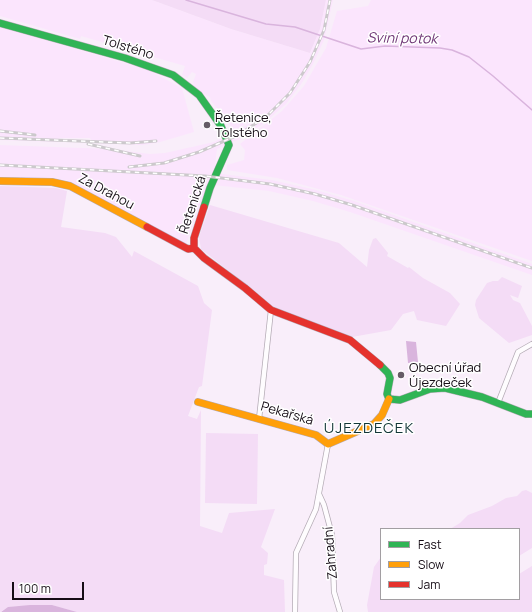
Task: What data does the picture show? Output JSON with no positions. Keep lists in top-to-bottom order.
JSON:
{
  "streets": {
    "street": [
      "Tolstého",
      "Za Drahou",
      "Řetenická",
      "Pekařská",
      "Zahradní"
    ]
  },
  "crossings": [
    ["Tolstého", "Řetenická"],
    ["Za Drahou", "Řetenická"]
  ],
  "districts": ["ÚJEZDEČEK"],
  "water": ["Sviní potok"],
  "places": ["Řetenice, Tolstého", "Obecní úřad Újezdeček"],
  "legend": ["Fast", "Slow", "Jam"],
  "scale_bar": "100 m"
}
